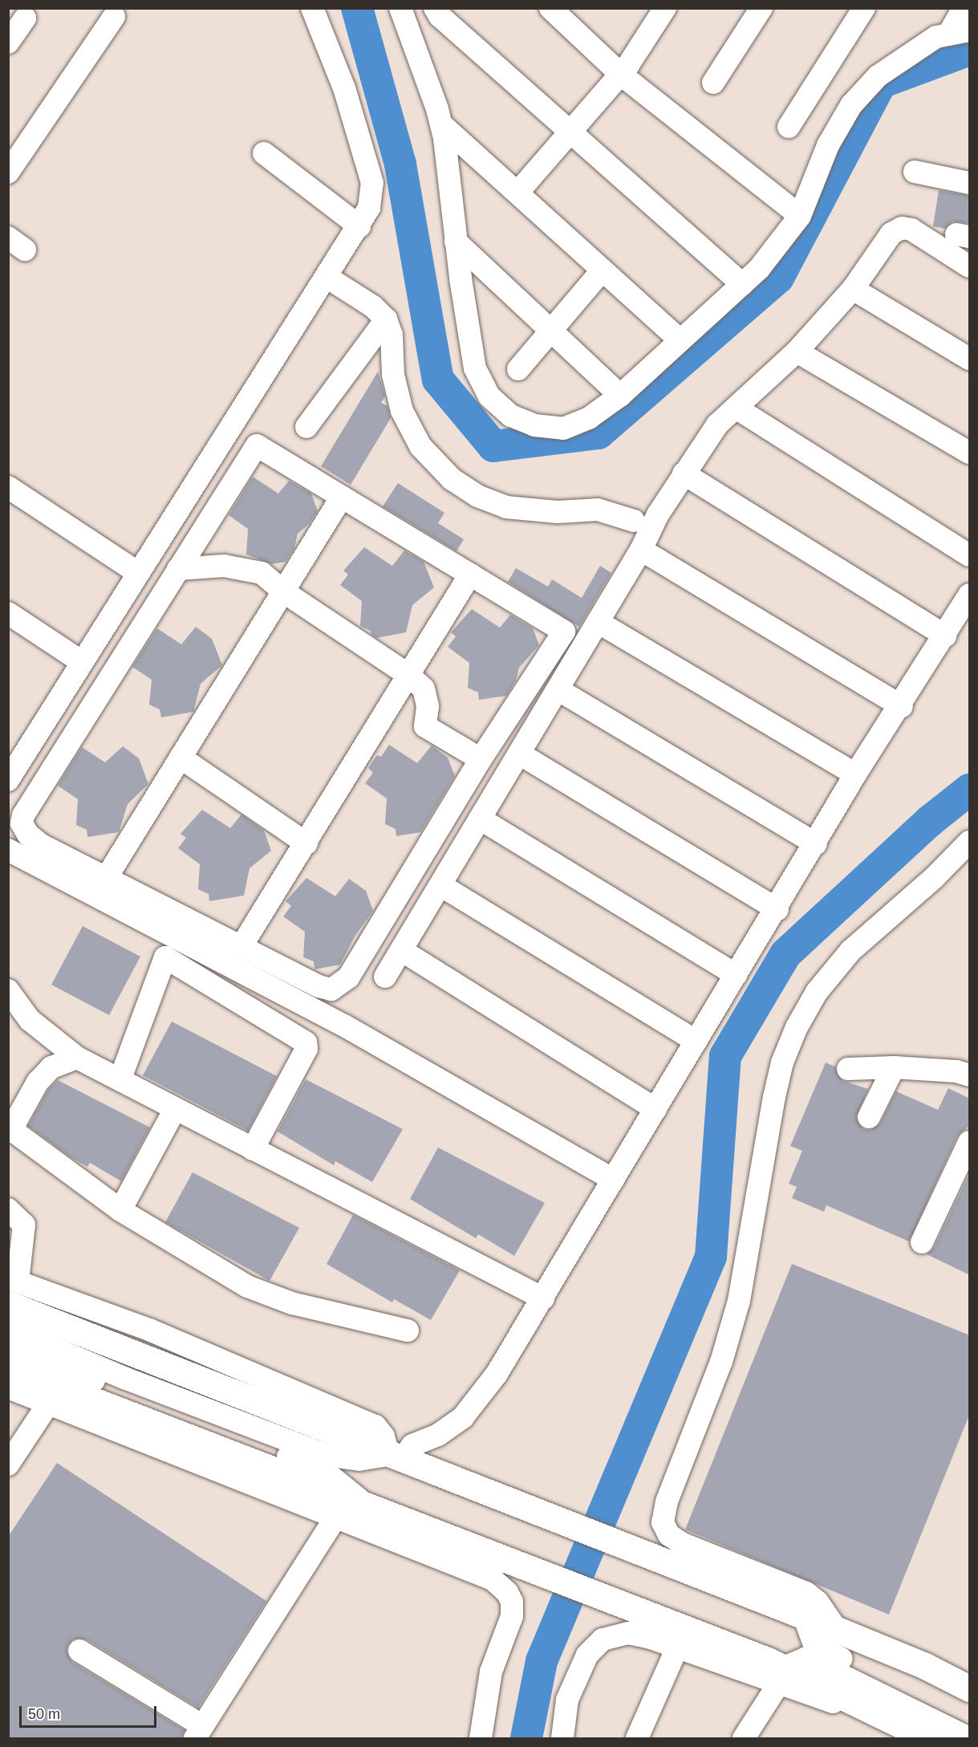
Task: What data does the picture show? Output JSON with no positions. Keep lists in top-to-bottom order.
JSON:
{
  "scale_bar": "50 m"
}
